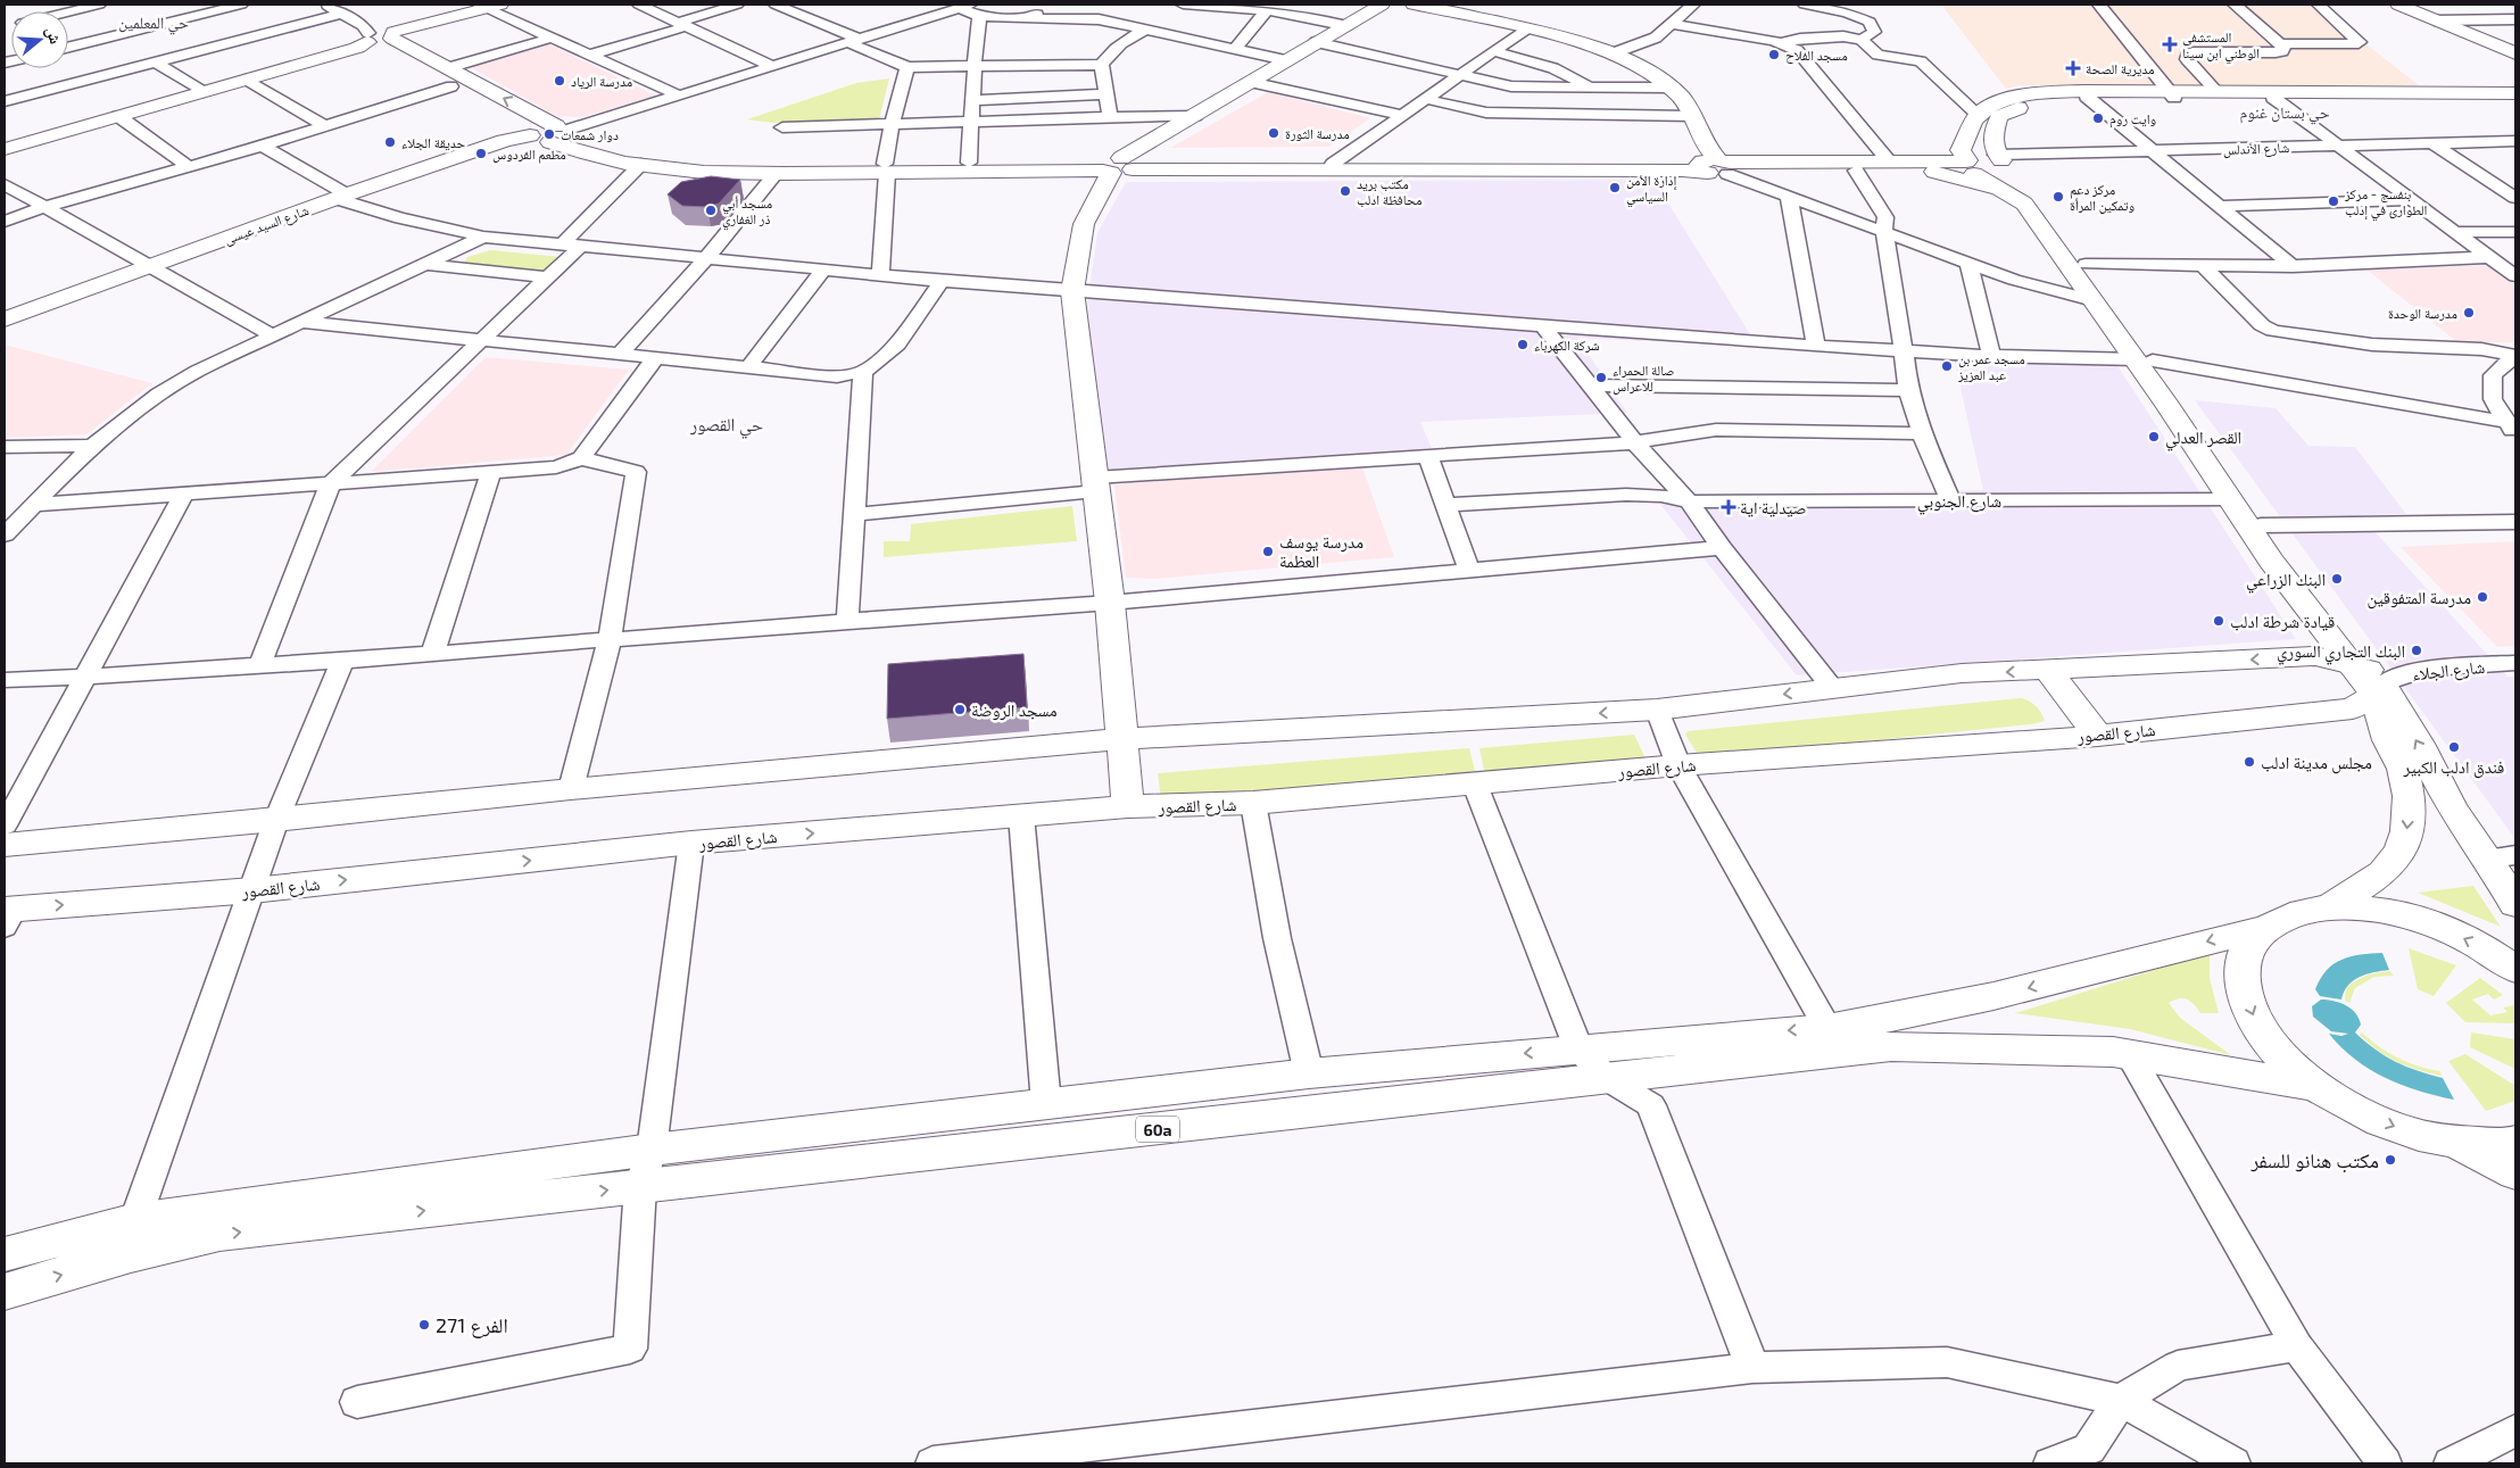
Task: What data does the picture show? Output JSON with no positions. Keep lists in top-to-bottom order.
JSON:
{
  "streets": {
    "street": [
      "شارع الأندلس",
      "شارع السيد عيسى",
      "شارع الجنوبي",
      "شارع الجلاء",
      "شارع القصور",
      "60a"
    ]
  },
  "crossings": [
    ["شارع الجلاء", "شارع القصور"]
  ],
  "districts": ["حي المعلمين", "حي بستان غنوم", "حي القصور"],
  "places": {
    "health": ["المستشفى الوطني ابن سينا", "مديرية الصحة", "صيدلية اية"],
    "other": [
      "مسجد الفلاح",
      "مدرسة الرياد",
      "وايت روم",
      "مدرسة الثورة",
      "دوار شمعات",
      "حديقة الجلاء",
      "مطعم الفردوس",
      "إدارة الأمن السياسي",
      "مكتب بريد محافظة ادلب",
      "مركز دعم وتمكين المرأة",
      "بنفسج - مركز الطوارئ في إدلب",
      "مسجد أبي ذر الغفاري",
      "مدرسة الوحدة",
      "شركة الكهرباء",
      "مسجد عمر بن عبد العزيز",
      "صالة الحمراء للاعراس",
      "القصر العدلي",
      "مدرسة يوسف العظمة",
      "البنك الزراعي",
      "مدرسة المتفوقين",
      "قيادة شرطة ادلب",
      "البنك التجاري السوري",
      "مسجد الروضة",
      "فندق ادلب الكبير",
      "مجلس مدينة ادلب",
      "مكتب هنانو للسفر",
      "الفرع 271"
    ]
  },
  "north": "right"
}
